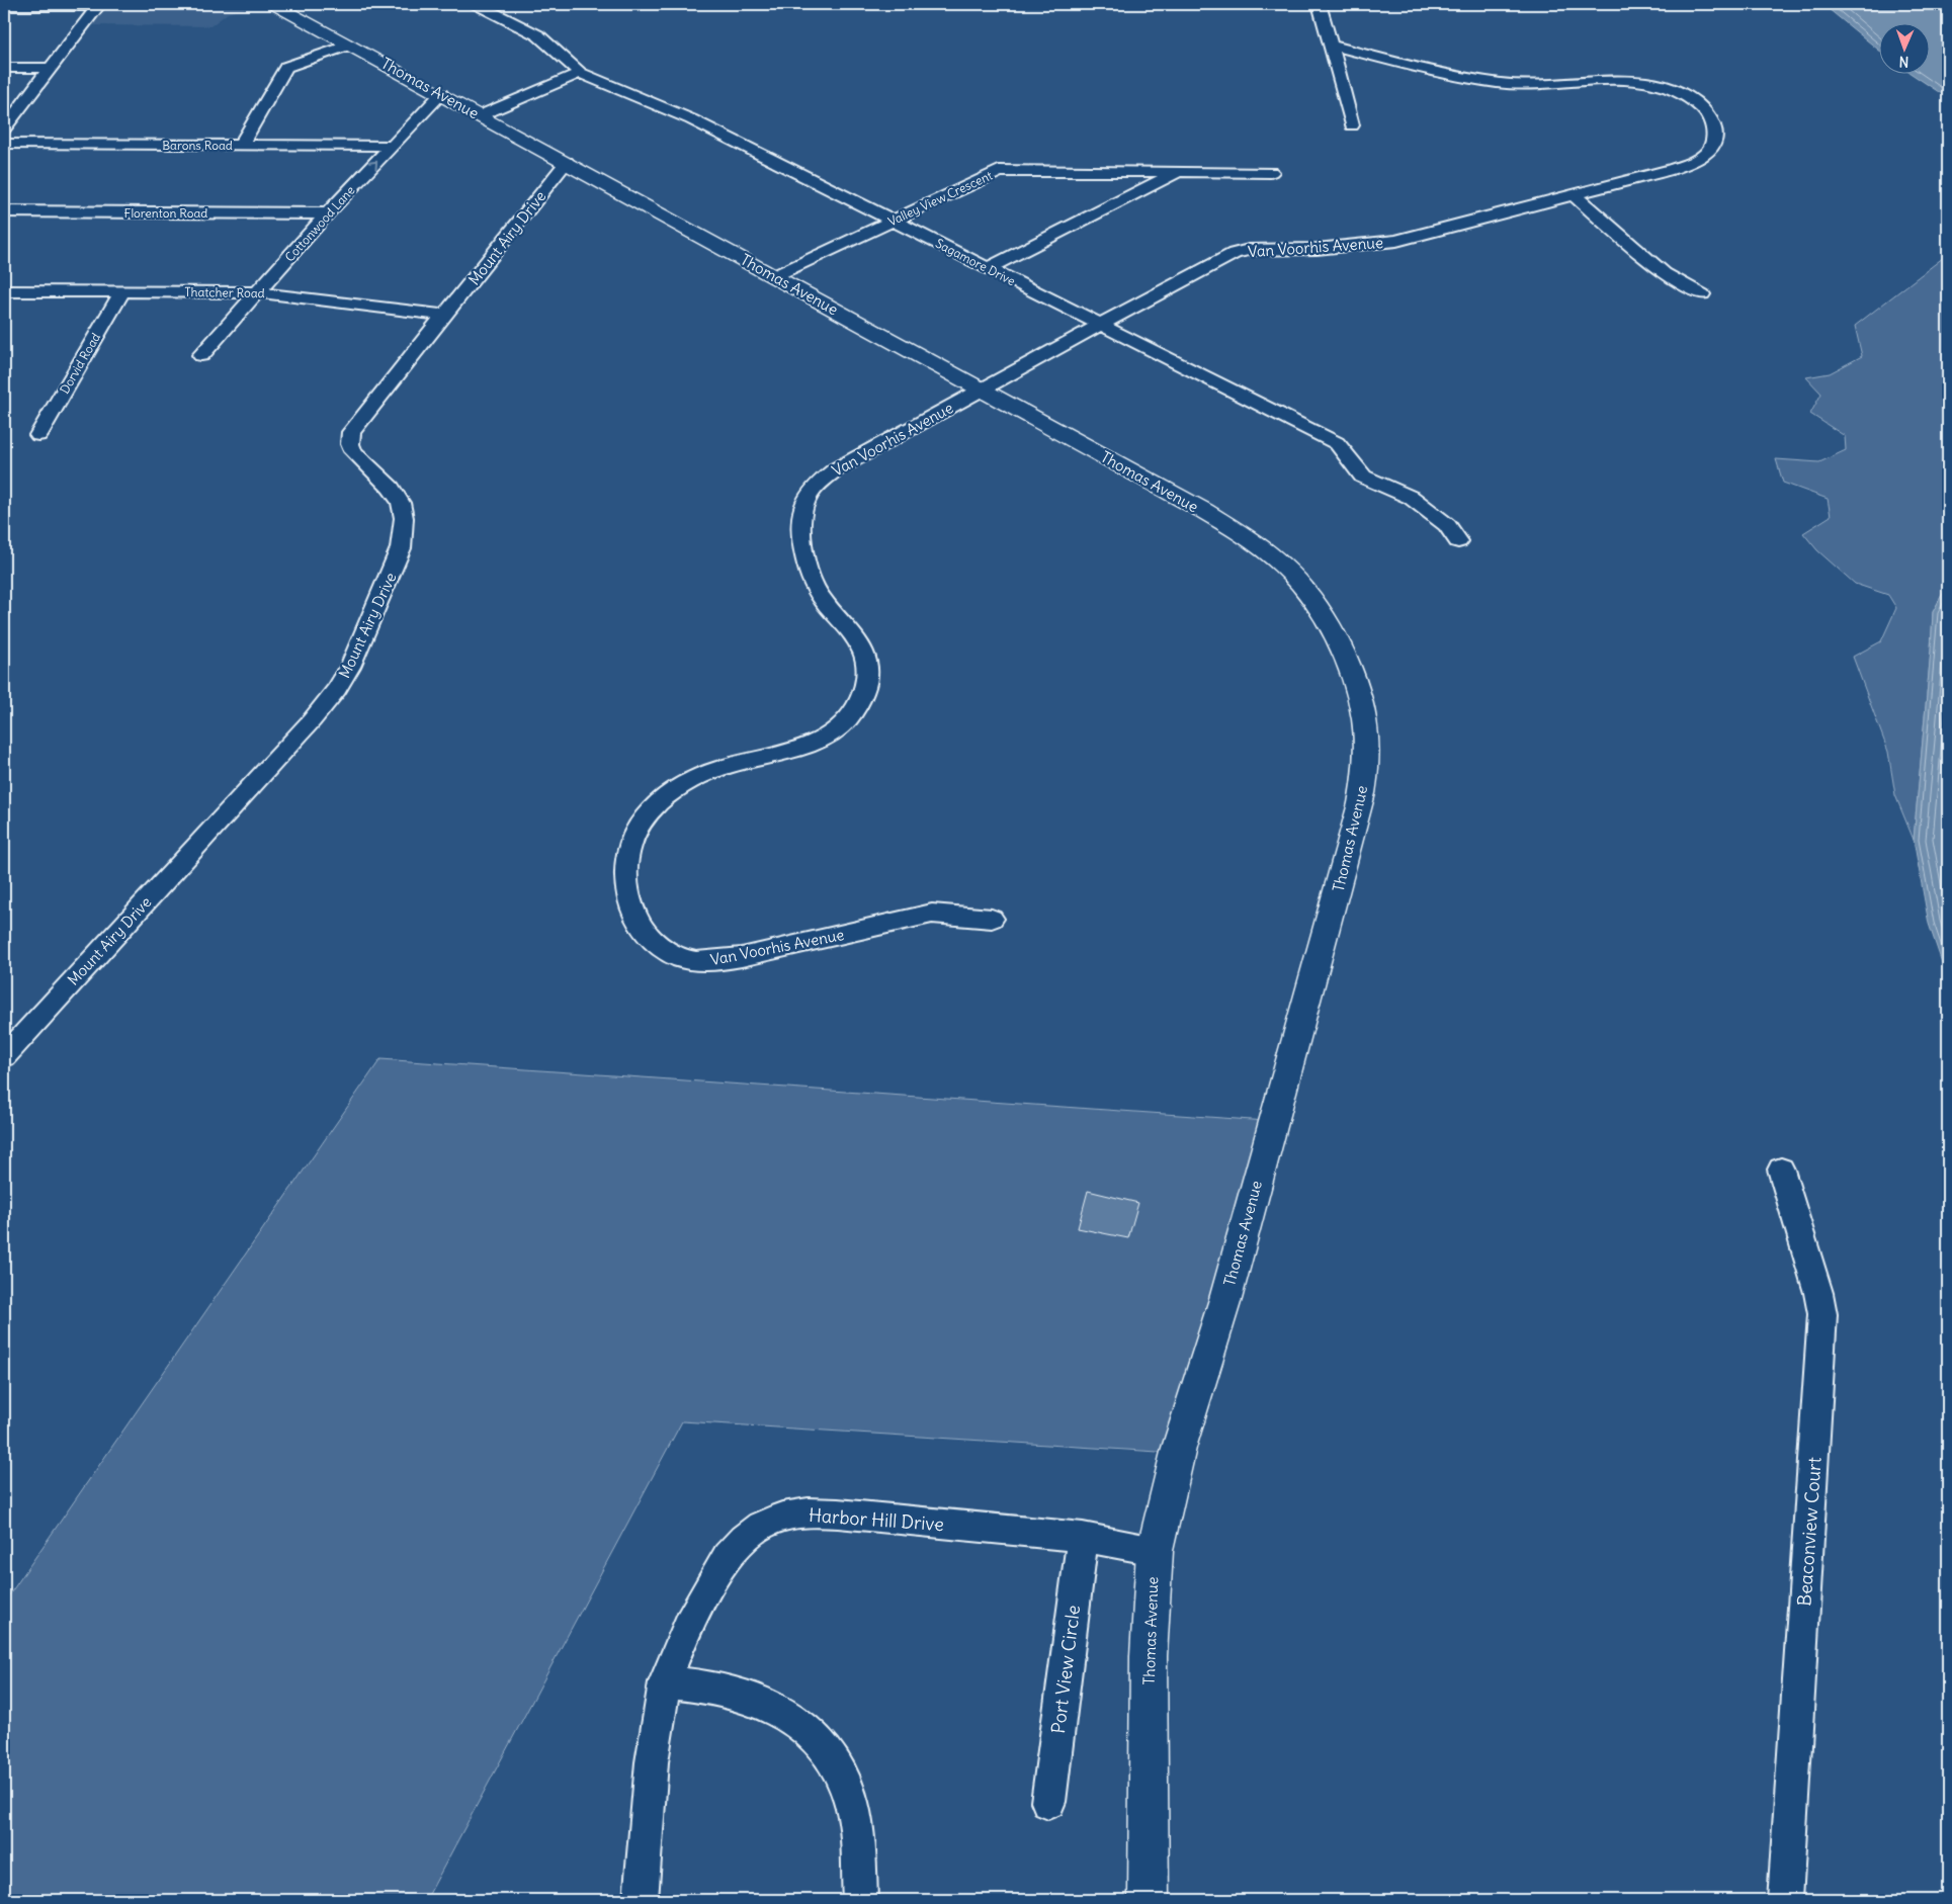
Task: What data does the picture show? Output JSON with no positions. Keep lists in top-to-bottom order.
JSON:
{
  "streets": {
    "main road": ["Thomas Avenue"],
    "street": [
      "Barons Road",
      "Valley View Crescent",
      "Florenton Road",
      "Cottonwood Lane",
      "Mount Airy Drive",
      "Van Voorhis Avenue",
      "Sagamore Drive",
      "Thatcher Road",
      "Dorvid Road",
      "Harbor Hill Drive",
      "Beaconview Court",
      "Port View Circle"
    ]
  },
  "crossings": [
    ["Thomas Avenue", "Valley View Crescent"],
    ["Thomas Avenue", "Cottonwood Lane"],
    ["Thomas Avenue", "Mount Airy Drive"],
    ["Thomas Avenue", "Van Voorhis Avenue"],
    ["Thomas Avenue", "Harbor Hill Drive"],
    ["Barons Road", "Cottonwood Lane"],
    ["Valley View Crescent", "Sagamore Drive"],
    ["Florenton Road", "Cottonwood Lane"],
    ["Cottonwood Lane", "Thatcher Road"],
    ["Mount Airy Drive", "Thatcher Road"],
    ["Van Voorhis Avenue", "Sagamore Drive"],
    ["Thatcher Road", "Dorvid Road"],
    ["Harbor Hill Drive", "Port View Circle"]
  ],
  "north": "bottom"
}
